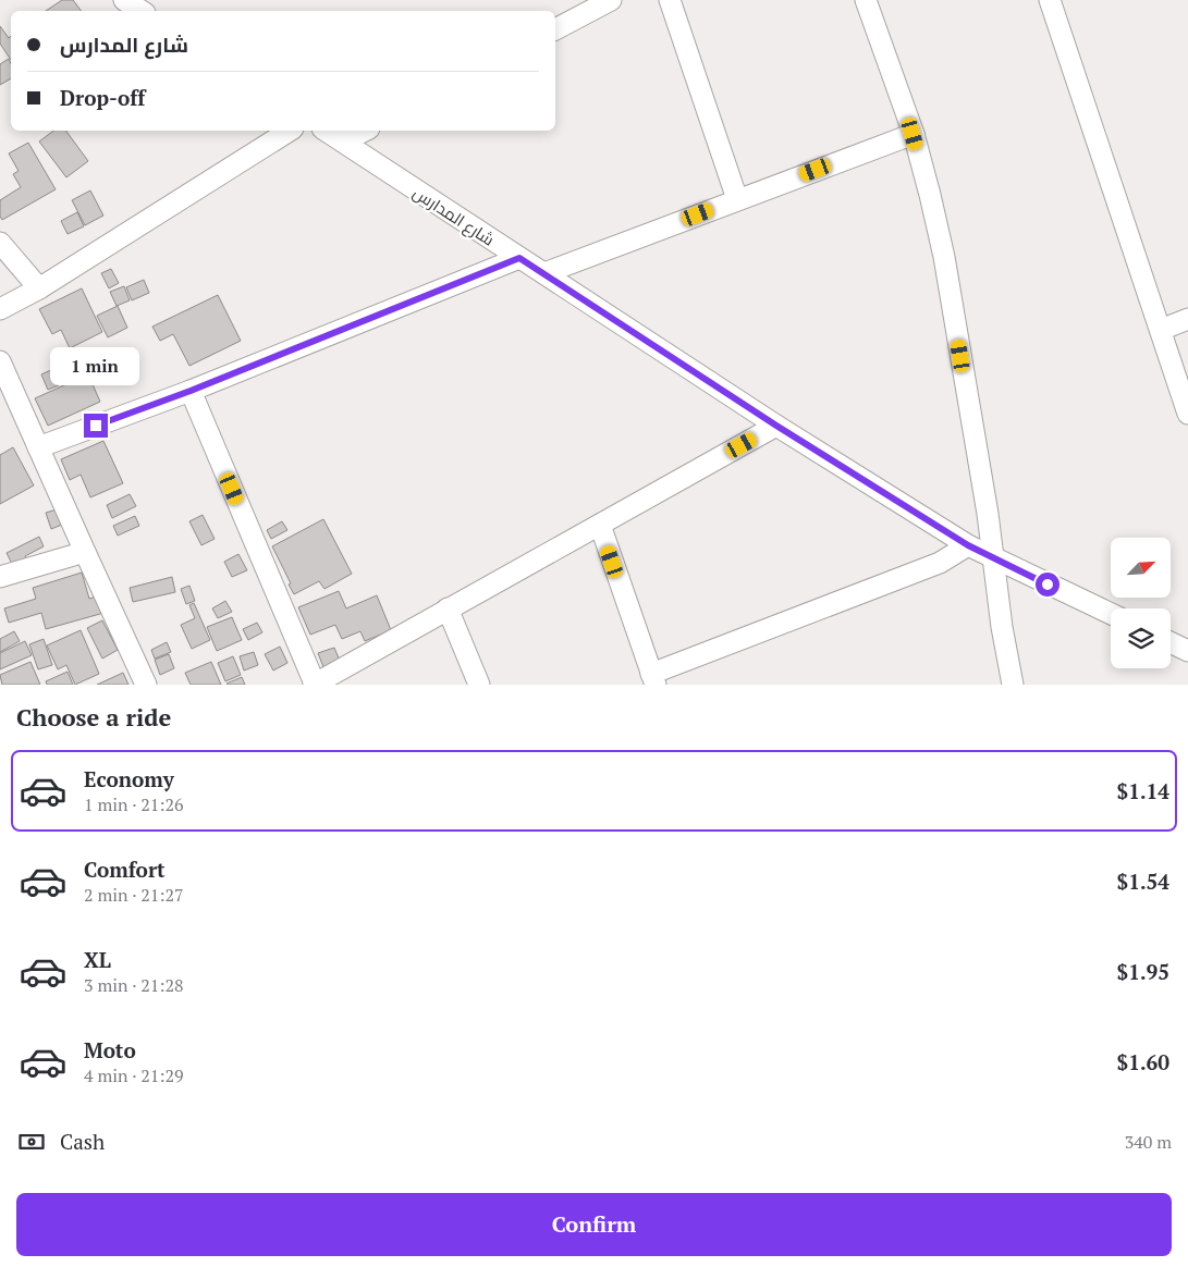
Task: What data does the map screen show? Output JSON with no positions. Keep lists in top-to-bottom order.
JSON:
{
  "streets": {
    "street": ["شارع المدارس"]
  },
  "north": "top right",
  "page": {
    "banner": ["شارع المدارس", "Drop-off"],
    "bubble": "1 min",
    "heading": "Choose a ride",
    "list": [
      {
        "name": "Economy",
        "note": "1 min · 21:26",
        "value": "$1.14"
      },
      {
        "name": "Comfort",
        "note": "2 min · 21:27",
        "value": "$1.54"
      },
      {
        "name": "XL",
        "note": "3 min · 21:28",
        "value": "$1.95"
      },
      {
        "name": "Moto",
        "note": "4 min · 21:29",
        "value": "$1.60"
      }
    ],
    "pay": ["Cash", "340 m"],
    "buttons": "Confirm"
  }
}
